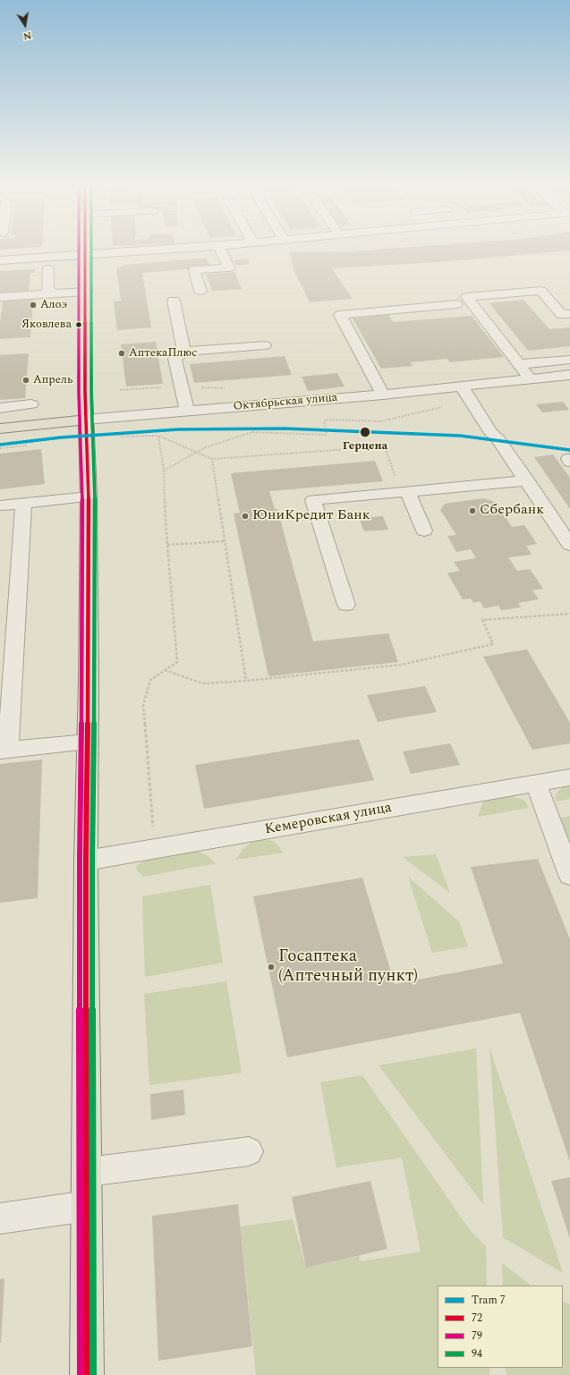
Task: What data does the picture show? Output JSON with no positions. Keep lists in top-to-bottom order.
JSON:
{
  "streets": {
    "main road": ["Октябрьская улица"],
    "street": ["Кемеровская улица"]
  },
  "places": [
    "Алоэ",
    "Яковлева",
    "АптекаПлюс",
    "Апрель",
    "Герцена",
    "Сбербанк",
    "ЮниКредит Банк",
    "Госаптека (Аптечный пункт)"
  ],
  "lines": [
    "transit line 72",
    "transit line 79",
    "transit line 94",
    "tram line 7"
  ],
  "legend": [
    "Tram 7",
    "72",
    "79",
    "94"
  ],
  "north": "bottom"
}
